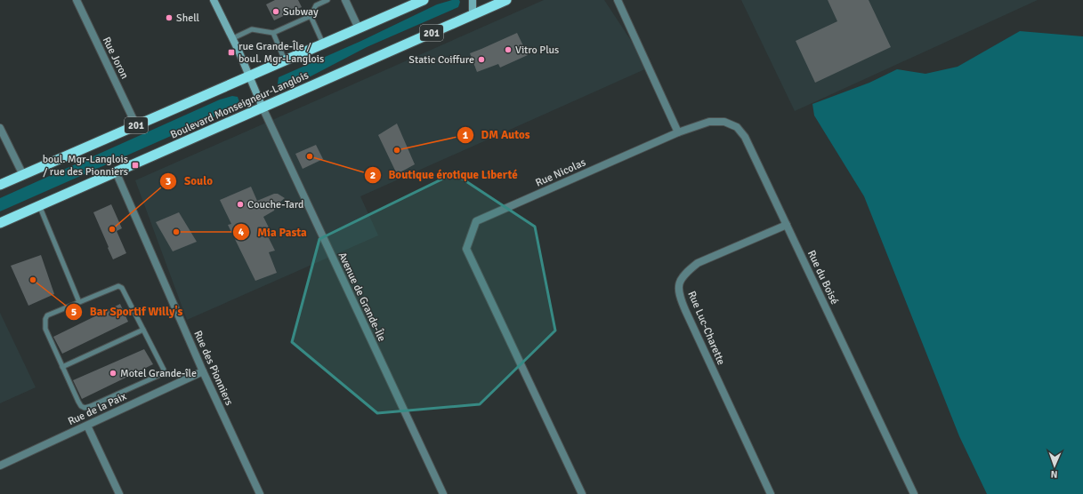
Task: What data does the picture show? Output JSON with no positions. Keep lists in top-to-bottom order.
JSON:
{
  "streets": {
    "highway": ["201", "Boulevard Monseigneur-Langlois"],
    "street": [
      "Rue Joron",
      "Rue Nicolas",
      "Rue du Boisé",
      "Avenue de Grande-Île",
      "Rue Luc-Charette",
      "Rue des Pionniers",
      "Rue de la Paix"
    ]
  },
  "crossings": [
    ["Rue Joron", "Boulevard Monseigneur-Langlois"],
    ["Boulevard Monseigneur-Langlois", "Avenue de Grande-Île"],
    ["Boulevard Monseigneur-Langlois", "Rue des Pionniers"],
    ["Rue Nicolas", "Rue du Boisé"],
    ["Rue du Boisé", "Rue Luc-Charette"],
    ["Rue des Pionniers", "Rue de la Paix"]
  ],
  "places": {
    "other": [
      "Subway",
      "Shell",
      "Vitro Plus",
      "Static Coiffure",
      "DM Autos",
      "Boutique érotique Liberté",
      "Couche-Tard",
      "Soulo",
      "Mia Pasta",
      "Bar Sportif Willy's",
      "Motel Grande-île"
    ],
    "transit": ["rue Grande-Île / boul. Mgr-Langlois", "boul. Mgr-Langlois / rue des Pionniers"]
  },
  "north": "bottom"
}
